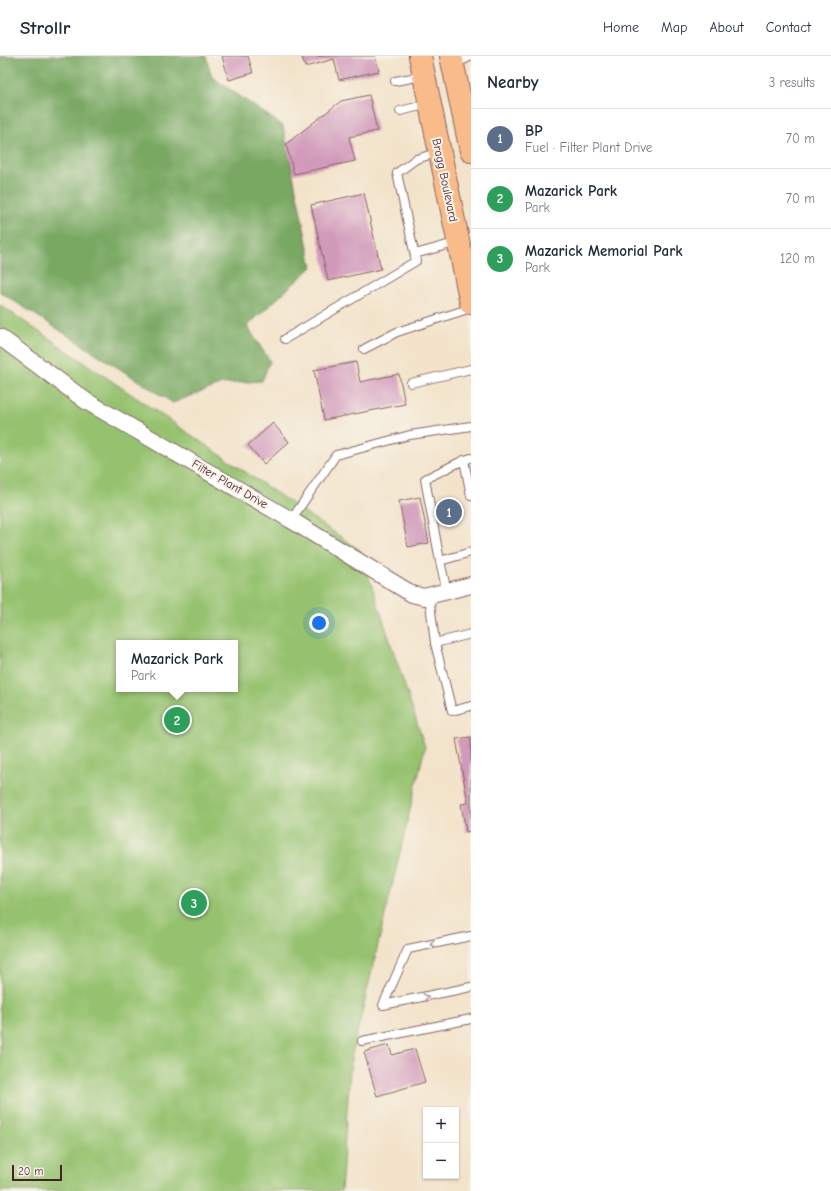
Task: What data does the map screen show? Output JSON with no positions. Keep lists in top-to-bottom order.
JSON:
{
  "streets": {
    "main road": ["Bragg Boulevard"],
    "street": ["Filter Plant Drive"]
  },
  "scale_bar": "20 m",
  "page": {
    "header": "Strollr",
    "nav": [
      "Home",
      "Map",
      "About",
      "Contact"
    ],
    "heading": ["Nearby", "3 results"],
    "list": [
      {
        "mark": "1",
        "name": "BP",
        "note": "Fuel · Filter Plant Drive",
        "value": "70 m"
      },
      {
        "mark": "2",
        "name": "Mazarick Park",
        "note": "Park",
        "value": "70 m"
      },
      {
        "mark": "3",
        "name": "Mazarick Memorial Park",
        "note": "Park",
        "value": "120 m"
      }
    ],
    "pins": ["1", "2", "3"],
    "popup": ["Mazarick Park", "Park"],
    "map_buttons": ["+", "−"],
    "scale": "20 m"
  }
}
